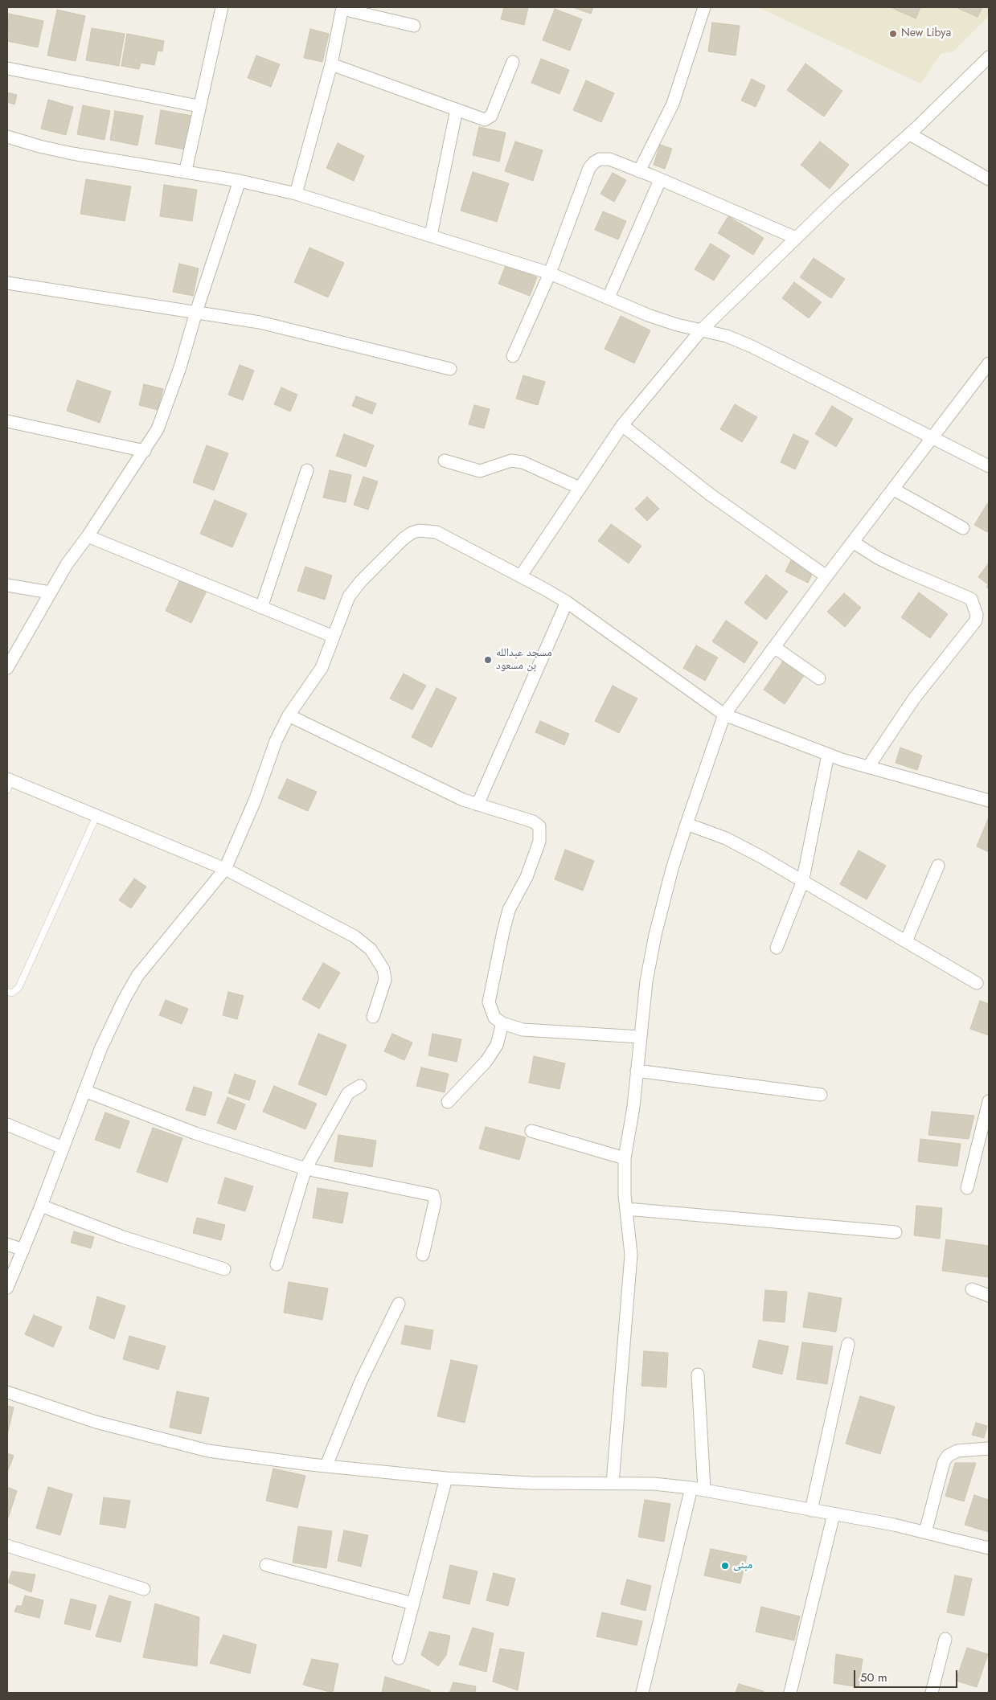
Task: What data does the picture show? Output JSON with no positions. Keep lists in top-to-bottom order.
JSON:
{
  "places": ["New Libya", "مسجد عبدالله بن مسعود", "مبنى"],
  "scale_bar": "50 m"
}
